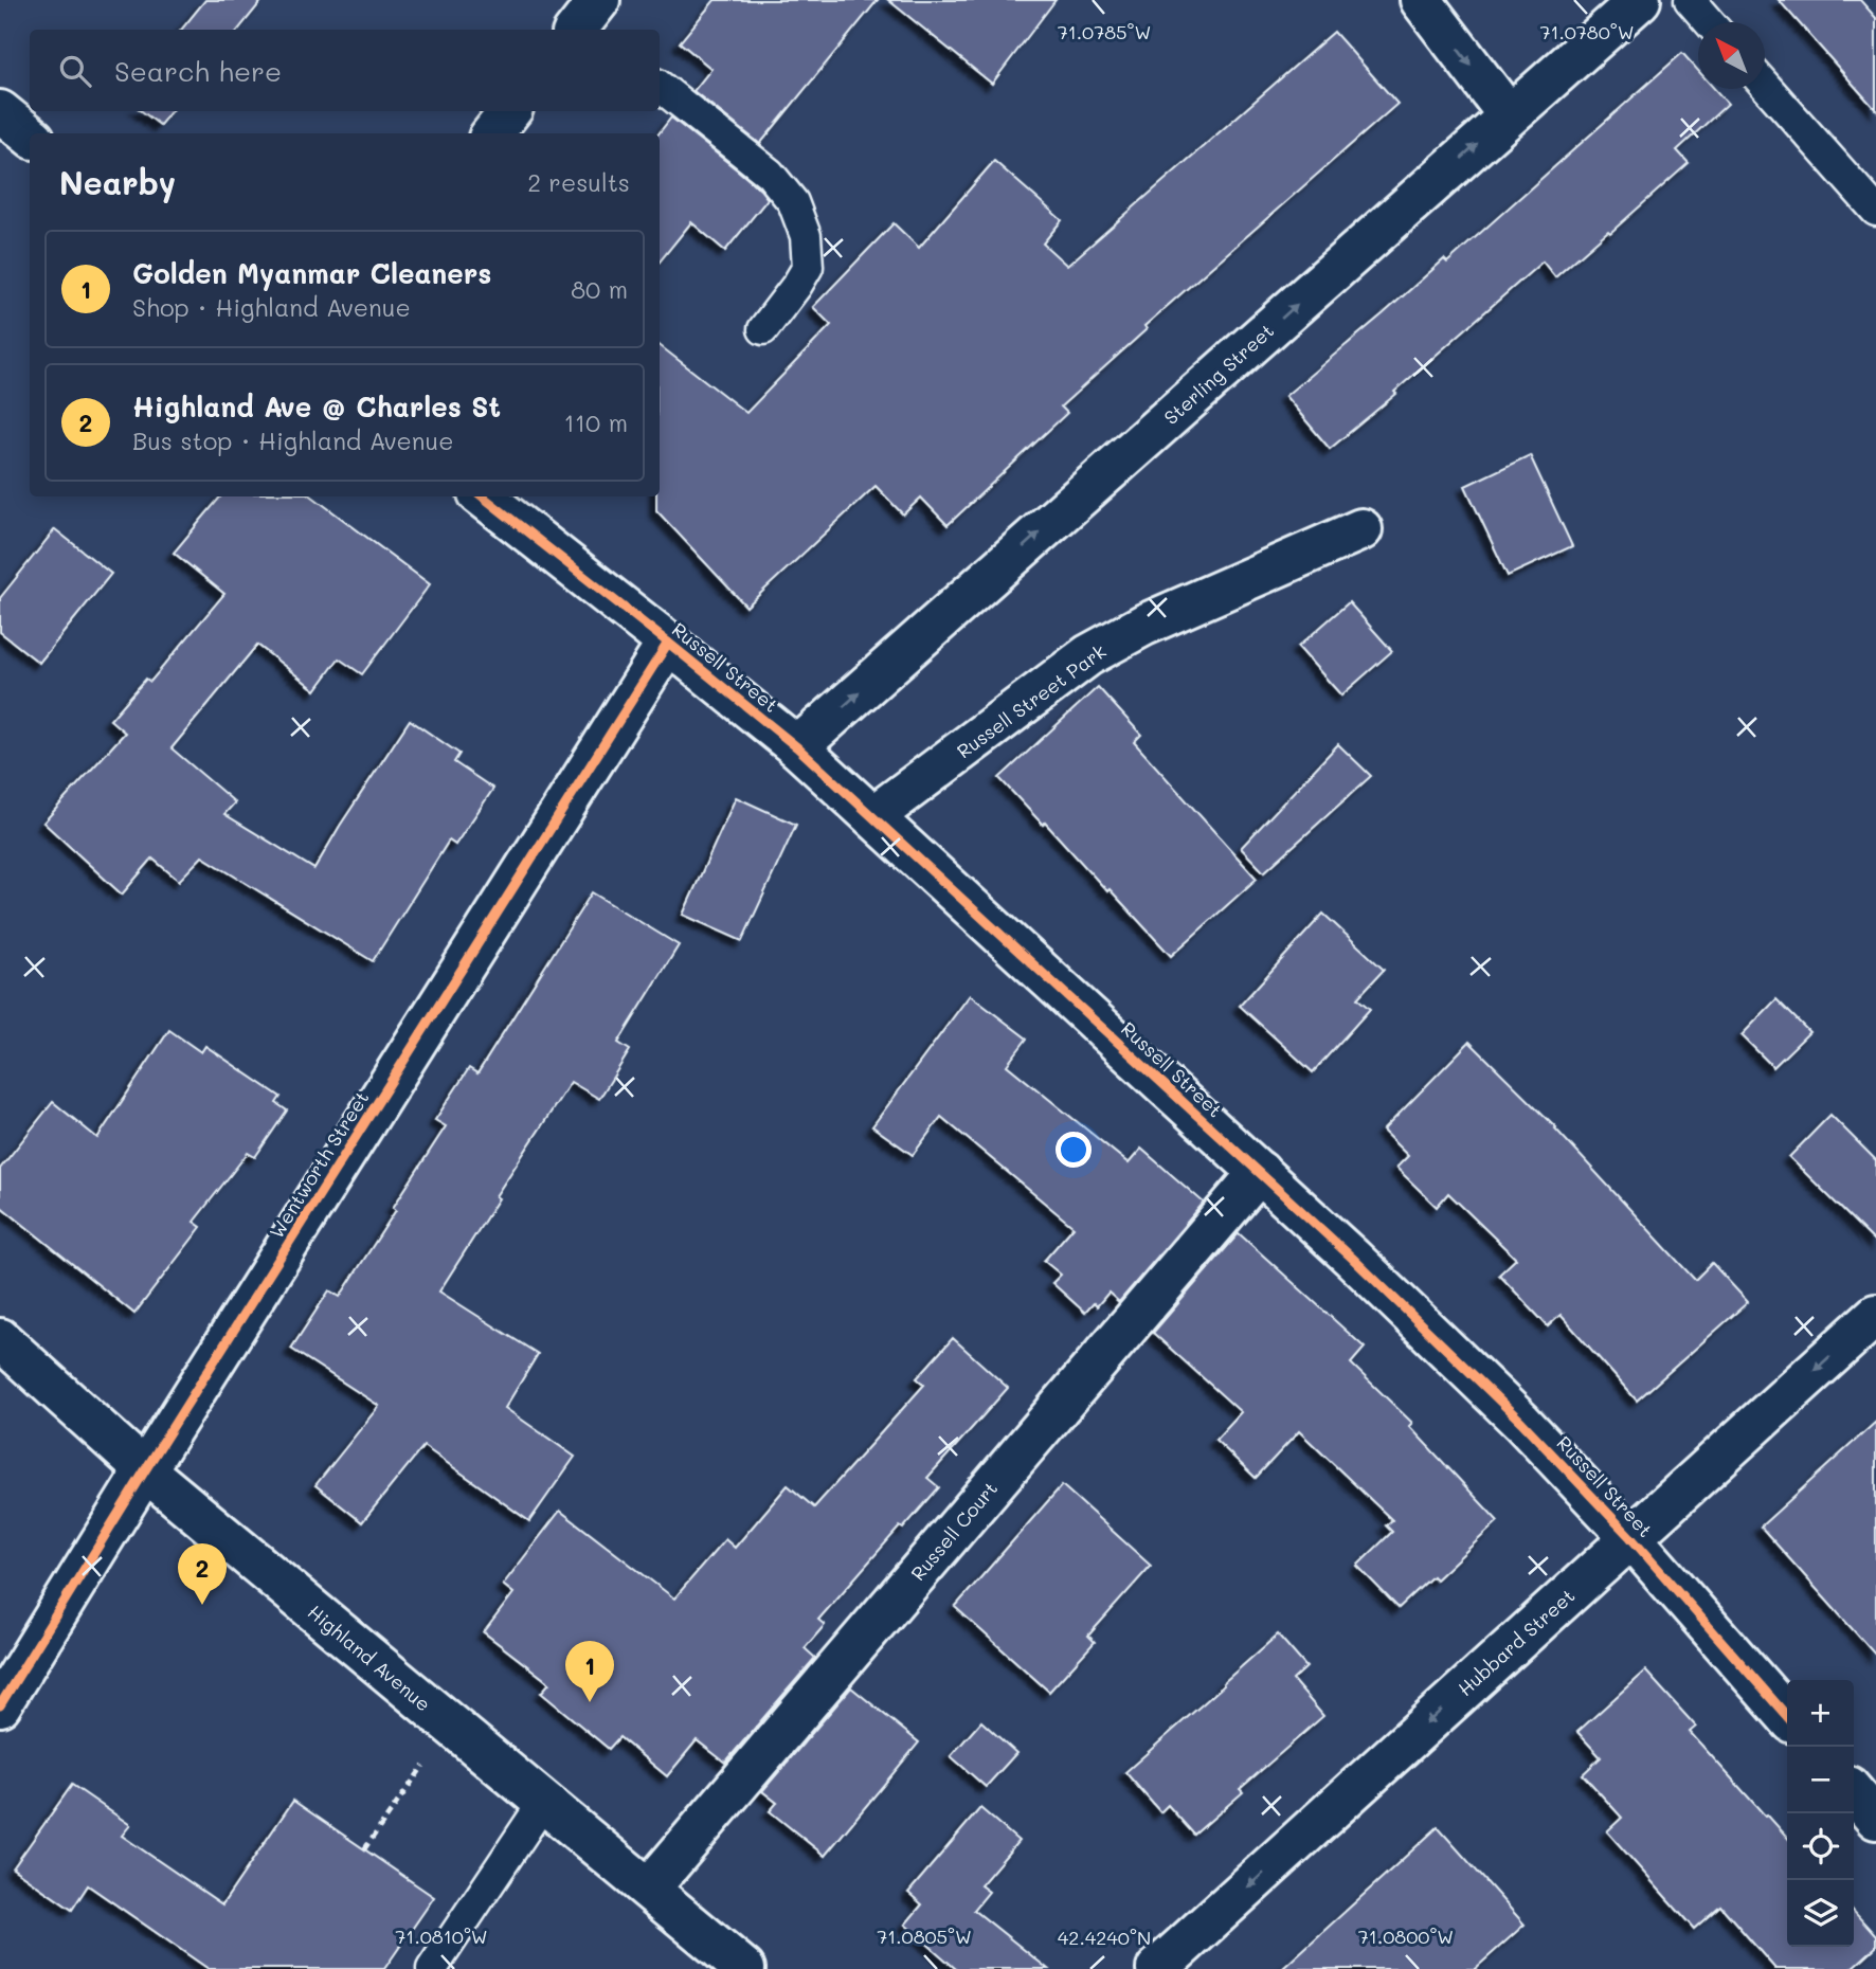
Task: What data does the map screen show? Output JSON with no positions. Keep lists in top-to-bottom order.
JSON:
{
  "streets": {
    "street": [
      "Sterling Street",
      "Russell Street",
      "Russell Street Park",
      "Wentworth Street",
      "Russell Court",
      "Hubbard Street",
      "Highland Avenue"
    ]
  },
  "crossings": [
    ["Sterling Street", "Russell Street"],
    ["Russell Street", "Russell Street Park"],
    ["Russell Street", "Wentworth Street"],
    ["Russell Street", "Russell Court"],
    ["Russell Street", "Hubbard Street"],
    ["Wentworth Street", "Highland Avenue"],
    ["Russell Court", "Highland Avenue"]
  ],
  "one_way": ["Sterling Street", "Hubbard Street"],
  "north": "top left",
  "page": {
    "search": "Search here",
    "heading": ["Nearby", "2 results"],
    "list": [
      {
        "mark": "1",
        "name": "Golden Myanmar Cleaners",
        "note": "Shop · Highland Avenue",
        "value": "80 m"
      },
      {
        "mark": "2",
        "name": "Highland Ave @ Charles St",
        "note": "Bus stop · Highland Avenue",
        "value": "110 m"
      }
    ],
    "pins": ["2", "1"],
    "map_buttons": ["+", "−"]
  },
  "coordinates": [
    "71.0780°W",
    "71.0785°W",
    "71.0810°W",
    "71.0805°W",
    "71.0800°W",
    "42.4240°N"
  ]
}
